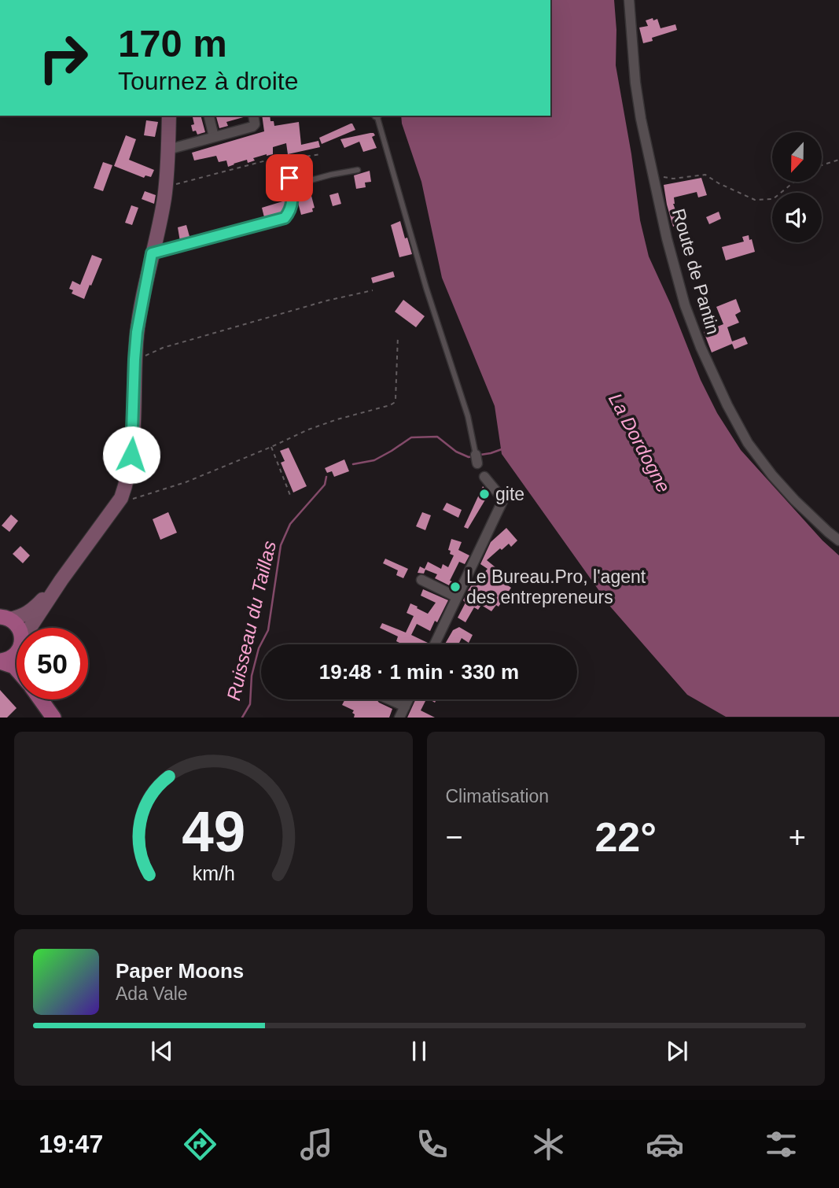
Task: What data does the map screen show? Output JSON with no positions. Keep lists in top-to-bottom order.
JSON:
{
  "streets": {
    "street": ["Route de Pantin"]
  },
  "water": ["La Dordogne", "Ruisseau du Taillas"],
  "places": ["gite", "Le Bureau.Pro, l'agent des entrepreneurs"],
  "north": "bottom",
  "page": {
    "turn": ["170 m", "Tournez à droite"],
    "limit": "50",
    "trip": "19:48 · 1 min · 330 m",
    "tile": "Climatisation",
    "heat": ["−", "22°", "+"],
    "song": ["Paper Moons", "Ada Vale"],
    "tabs": "19:47",
    "gauge": ["49", "km/h"]
  }
}
